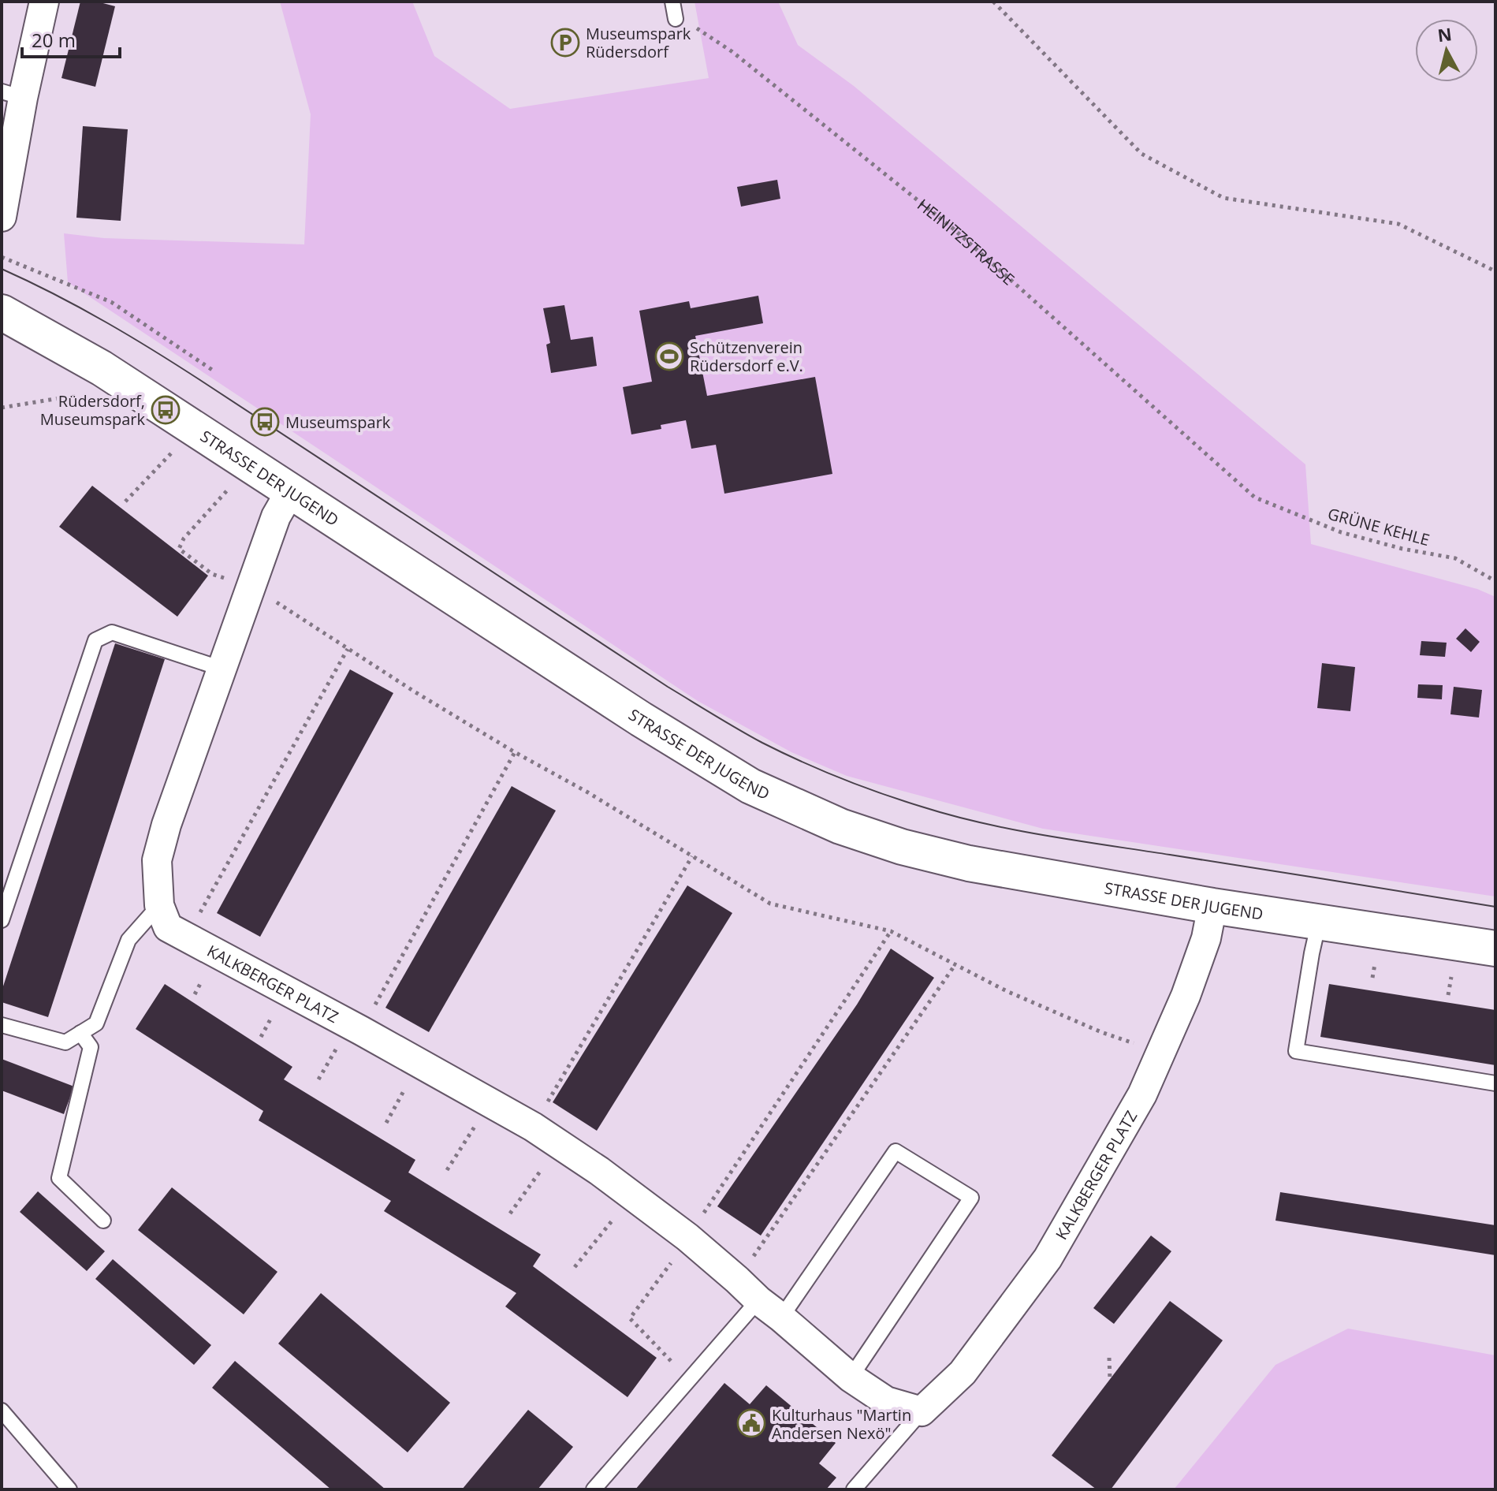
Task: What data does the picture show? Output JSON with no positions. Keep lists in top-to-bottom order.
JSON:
{
  "streets": {
    "street": ["STRASSE DER JUGEND", "KALKBERGER PLATZ"],
    "path": ["HEINITZSTRASSE", "GRÜNE KEHLE"]
  },
  "crossings": [
    ["HEINITZSTRASSE", "GRÜNE KEHLE"],
    ["STRASSE DER JUGEND", "KALKBERGER PLATZ"]
  ],
  "places": {
    "parking": ["Museumspark Rüdersdorf"],
    "sports": ["Schützenverein Rüdersdorf e.V."],
    "bus stop": ["Rüdersdorf, Museumspark", "Museumspark"],
    "public building": ["Kulturhaus \"Martin Andersen Nexö\""]
  },
  "scale_bar": "20 m",
  "north": "top"
}
